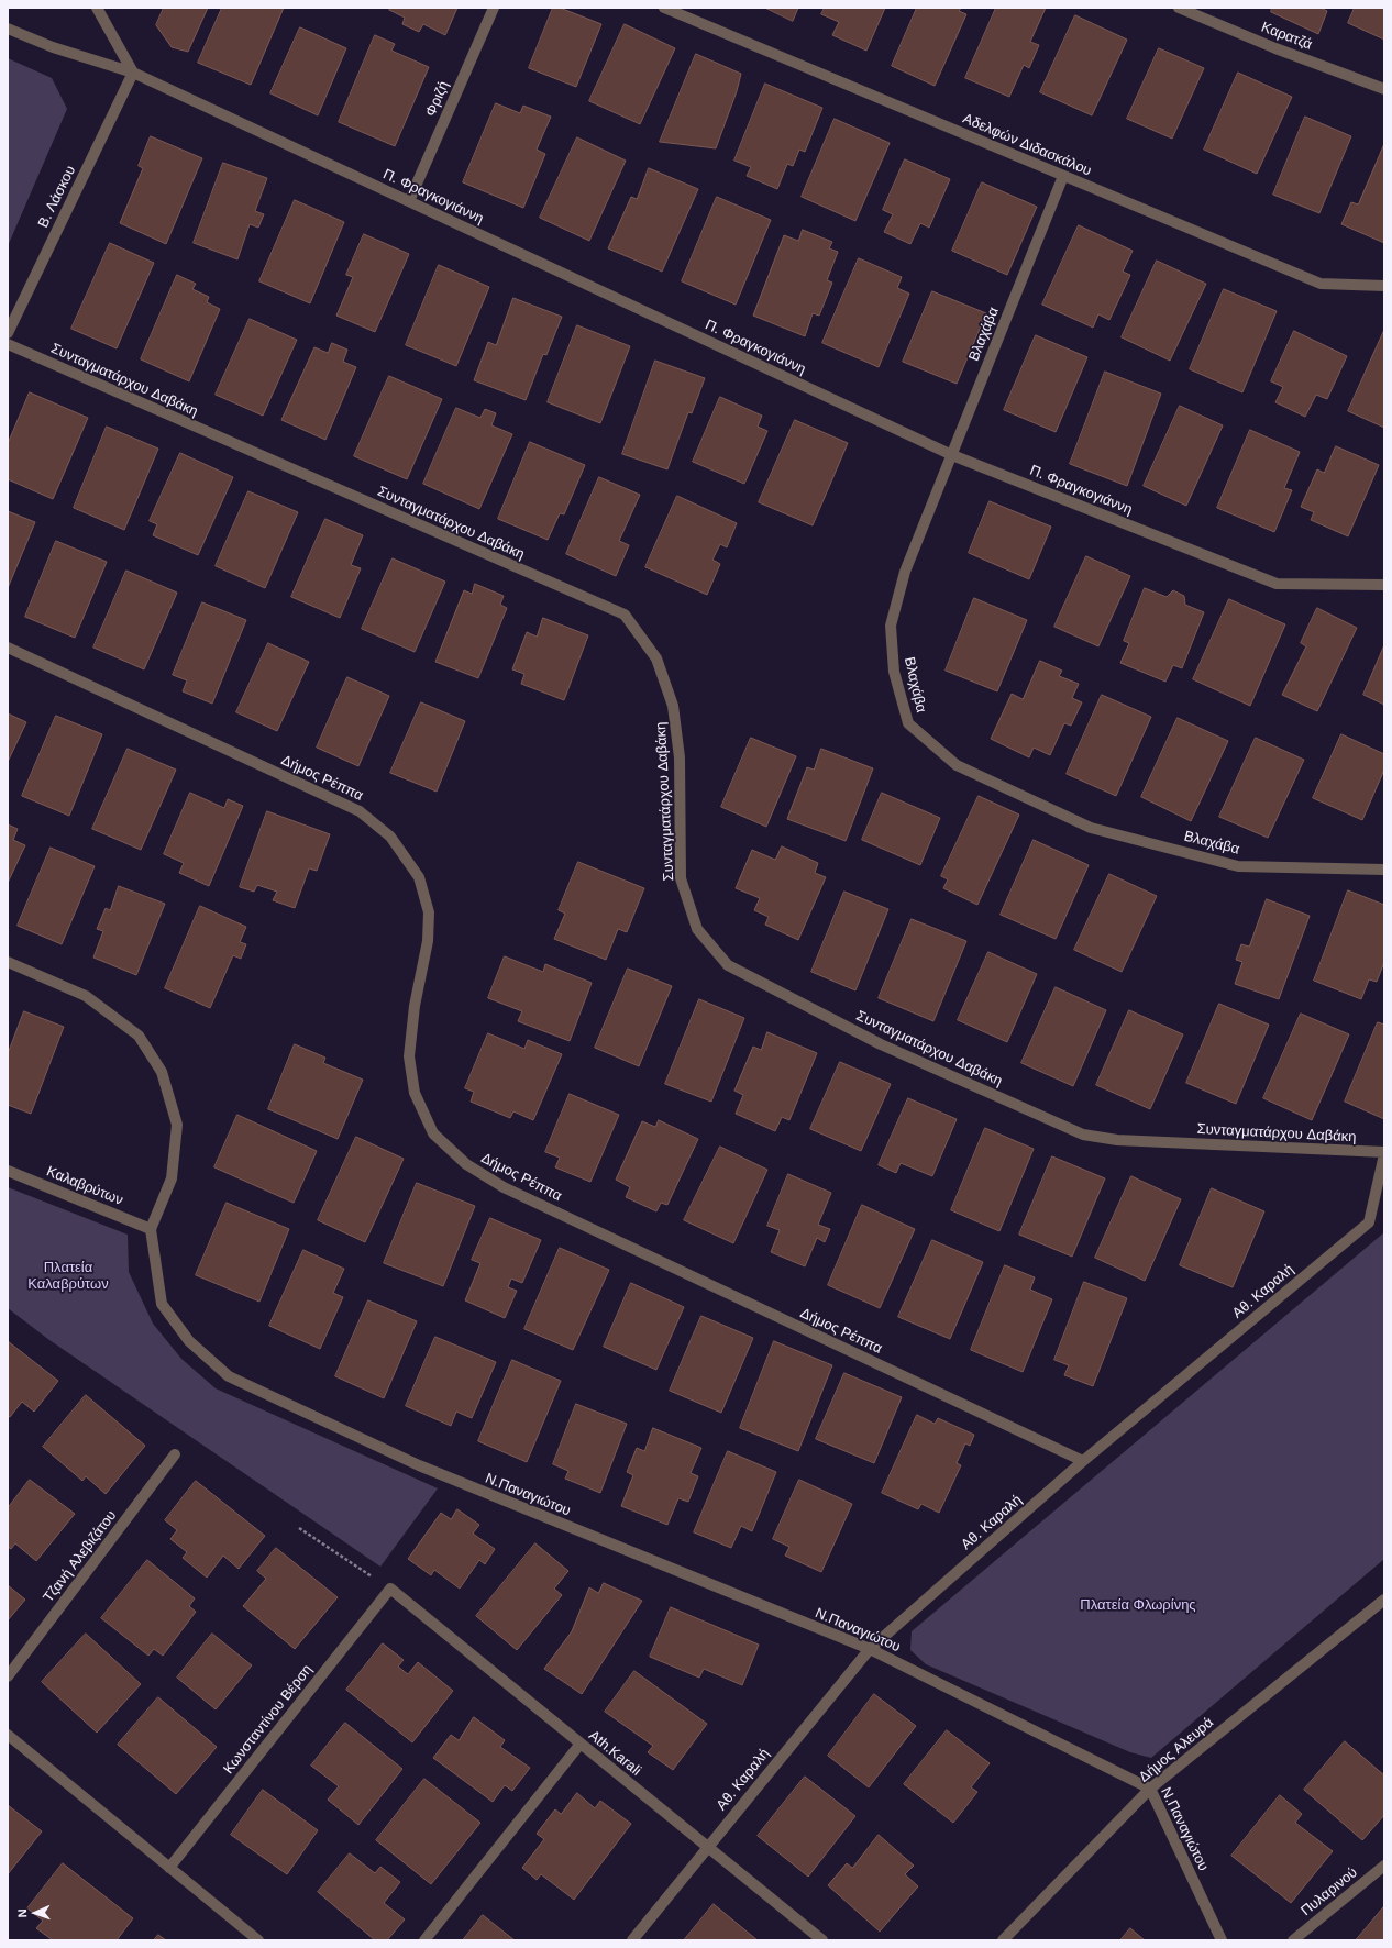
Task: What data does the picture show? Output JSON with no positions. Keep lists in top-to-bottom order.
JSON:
{
  "streets": {
    "street": [
      "Καρατζά",
      "Φριζή",
      "Αδελφών Διδασκάλου",
      "Β. Λάσκου",
      "Π. Φραγκογιάννη",
      "Βλαχάβα",
      "Συνταγματάρχου Δαβάκη",
      "Δήμος Ρέππα",
      "Καλαβρύτων",
      "Αθ. Καραλή",
      "Ν.Παναγιώτου",
      "Τζανή Αλεβιζάτου",
      "Κωνσταντίνου Βέρση",
      "Δήμος Αλευρά",
      "Ath.Karali",
      "Πυλαρινού"
    ]
  },
  "crossings": [
    ["Φριζή", "Π. Φραγκογιάννη"],
    ["Αδελφών Διδασκάλου", "Βλαχάβα"],
    ["Β. Λάσκου", "Π. Φραγκογιάννη"],
    ["Π. Φραγκογιάννη", "Βλαχάβα"],
    ["Συνταγματάρχου Δαβάκη", "Αθ. Καραλή"],
    ["Δήμος Ρέππα", "Αθ. Καραλή"],
    ["Καλαβρύτων", "Ν.Παναγιώτου"],
    ["Αθ. Καραλή", "Ν.Παναγιώτου"],
    ["Αθ. Καραλή", "Ath.Karali"],
    ["Ν.Παναγιώτου", "Δήμος Αλευρά"],
    ["Κωνσταντίνου Βέρση", "Ath.Karali"]
  ],
  "parks": ["Πλατεία Καλαβρύτων", "Πλατεία Φλωρίνης"],
  "north": "left"
}
